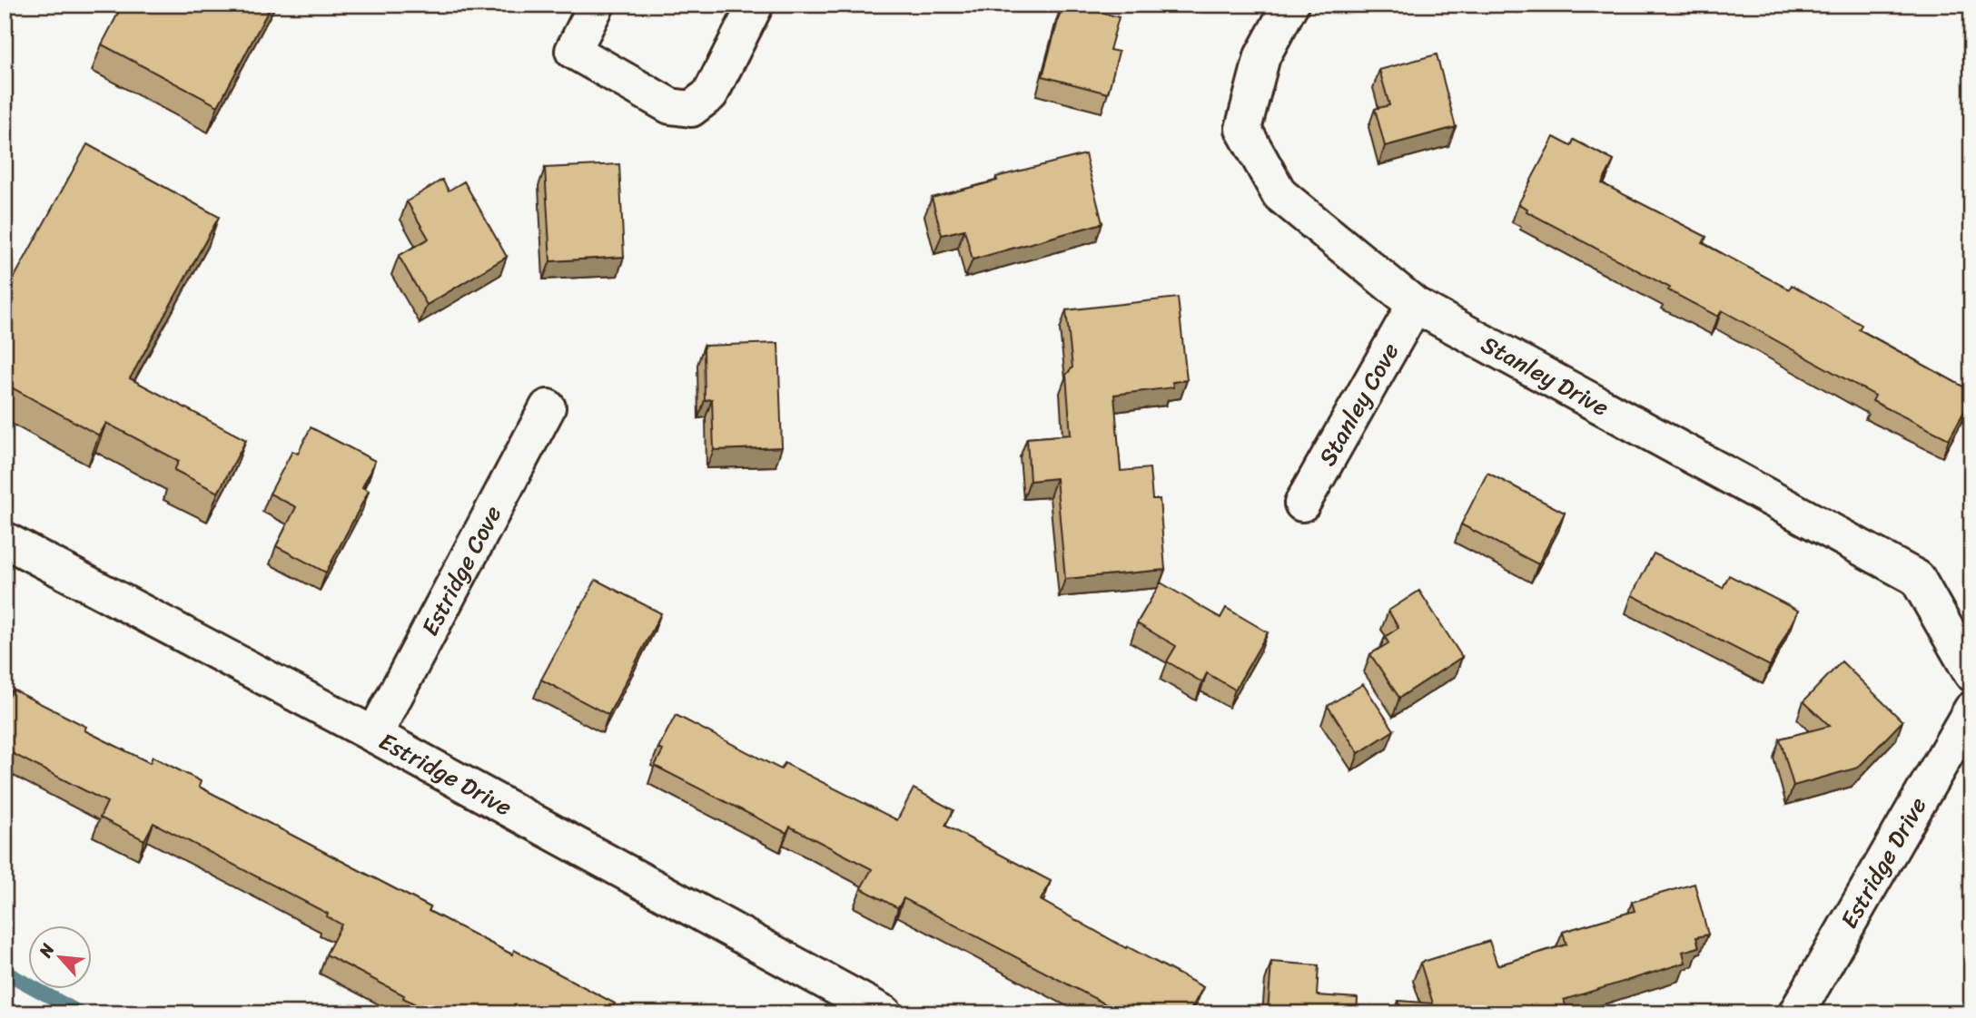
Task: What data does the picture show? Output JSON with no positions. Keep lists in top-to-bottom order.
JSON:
{
  "streets": {
    "street": [
      "Stanley Drive",
      "Stanley Cove",
      "Estridge Cove",
      "Estridge Drive"
    ]
  },
  "crossings": [
    ["Stanley Drive", "Stanley Cove"],
    ["Estridge Cove", "Estridge Drive"]
  ],
  "north": "top left"
}
